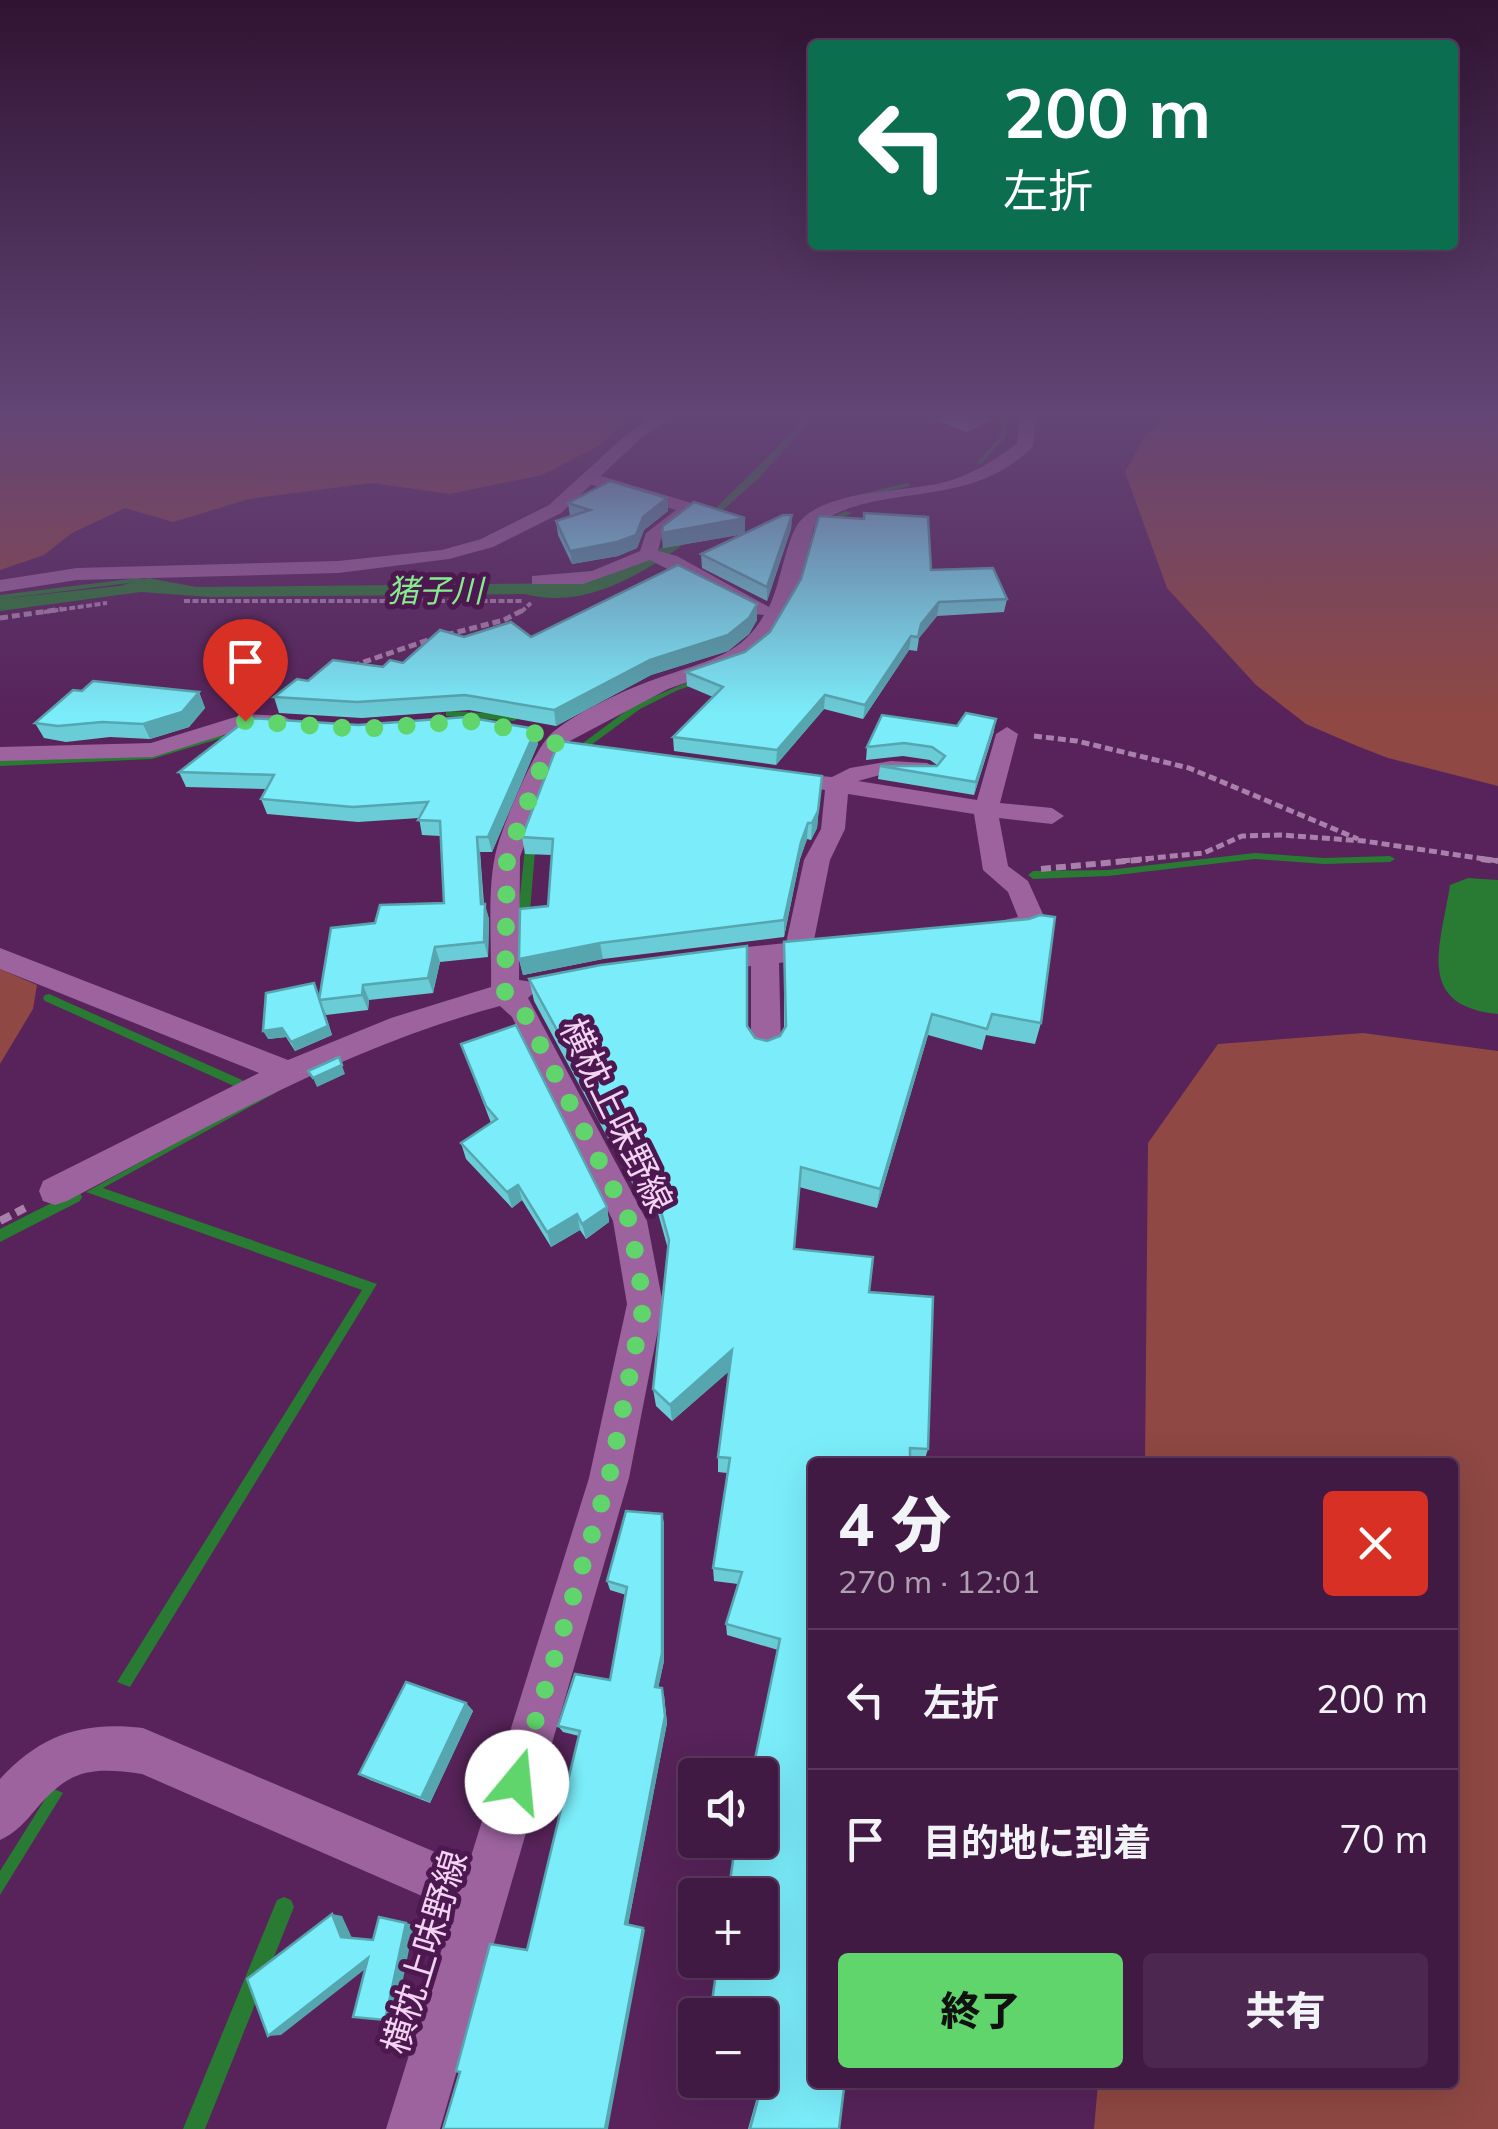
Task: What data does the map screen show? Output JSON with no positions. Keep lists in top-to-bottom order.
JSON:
{
  "streets": {
    "street": ["横枕上味野線"]
  },
  "water": ["猪子川"],
  "page": {
    "turn": ["200 m", "左折"],
    "heading": ["4 分", "270 m · 12:01"],
    "list": [
      {
        "name": "左折",
        "value": "200 m"
      },
      {
        "name": "目的地に到着",
        "value": "70 m"
      }
    ],
    "map_buttons": ["+", "−"],
    "buttons": ["終了", "共有"]
  }
}
